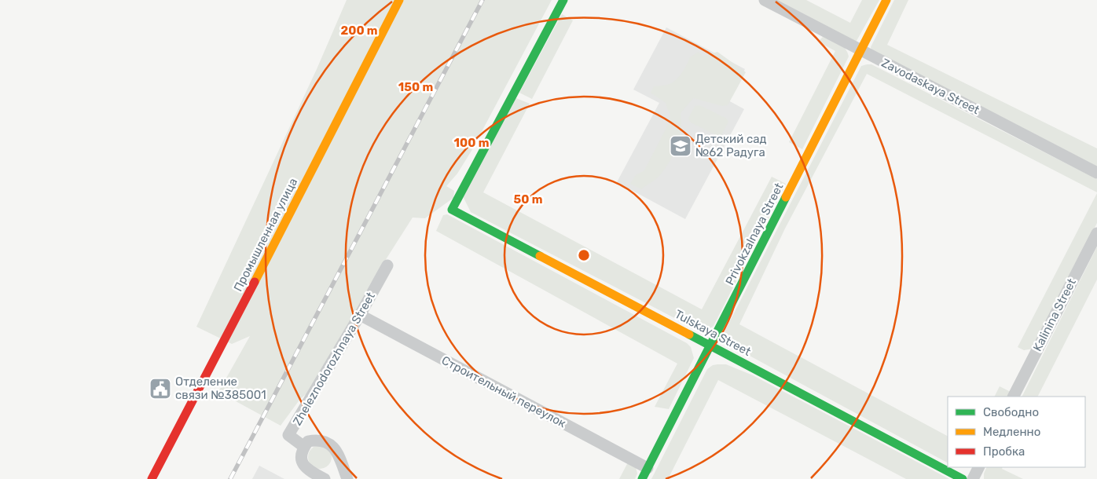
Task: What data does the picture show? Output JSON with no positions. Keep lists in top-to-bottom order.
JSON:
{
  "streets": {
    "street": [
      "Zavodaskaya Street",
      "Privokzalnaya Street",
      "Промышленная улица",
      "Kalinina Street",
      "Tulskaya Street",
      "Zheleznodorozhnaya Street",
      "Строительный переулок"
    ]
  },
  "crossings": [
    ["Zavodaskaya Street", "Privokzalnaya Street"],
    ["Privokzalnaya Street", "Tulskaya Street"],
    ["Privokzalnaya Street", "Строительный переулок"],
    ["Zheleznodorozhnaya Street", "Строительный переулок"]
  ],
  "places": {
    "school or university": ["Детский сад №62 Радуга"],
    "public building": ["Отделение связи №385001"]
  },
  "legend": ["Свободно", "Медленно", "Пробка"],
  "rings": [
    "200 m",
    "150 m",
    "100 m",
    "50 m"
  ]
}
